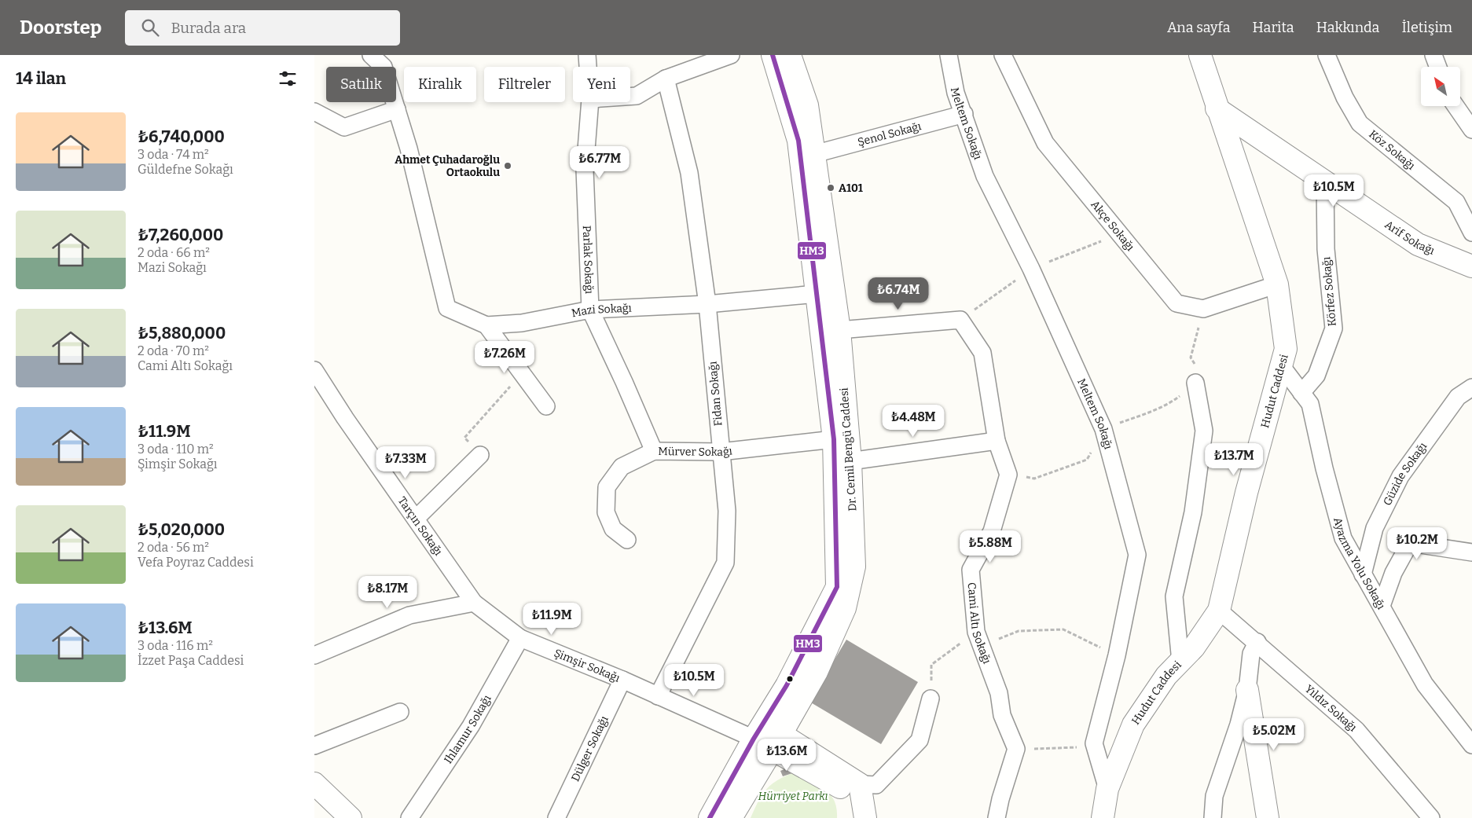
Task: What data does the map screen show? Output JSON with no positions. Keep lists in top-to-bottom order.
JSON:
{
  "streets": {
    "street": [
      "Meltem Sokağı",
      "Şenol Sokağı",
      "Köz Sokağı",
      "Akçe Sokağı",
      "Arif Sokağı",
      "Parlak Sokağı",
      "Körfez Sokağı",
      "Mazi Sokağı",
      "Hudut Caddesi",
      "Fidan Sokağı",
      "Dr. Cemil Bengü Caddesi",
      "Mürver Sokağı",
      "Güzide Sokağı",
      "Tarçın Sokağı",
      "Ayazma Yolu Sokağı",
      "Cami Altı Sokağı",
      "Şimşir Sokağı",
      "Yıldız Sokağı",
      "Ihlamur Sokağı",
      "Dülger Sokağı"
    ]
  },
  "crossings": [
    ["Meltem Sokağı", "Şenol Sokağı"],
    ["Şenol Sokağı", "Dr. Cemil Bengü Caddesi"],
    ["Akçe Sokağı", "Hudut Caddesi"],
    ["Arif Sokağı", "Körfez Sokağı"],
    ["Arif Sokağı", "Hudut Caddesi"],
    ["Parlak Sokağı", "Mazi Sokağı"],
    ["Parlak Sokağı", "Mürver Sokağı"],
    ["Körfez Sokağı", "Ayazma Yolu Sokağı"],
    ["Mazi Sokağı", "Fidan Sokağı"],
    ["Mazi Sokağı", "Dr. Cemil Bengü Caddesi"],
    ["Hudut Caddesi", "Ayazma Yolu Sokağı"],
    ["Hudut Caddesi", "Yıldız Sokağı"],
    ["Fidan Sokağı", "Mürver Sokağı"],
    ["Fidan Sokağı", "Şimşir Sokağı"],
    ["Dr. Cemil Bengü Caddesi", "Mürver Sokağı"],
    ["Dr. Cemil Bengü Caddesi", "Şimşir Sokağı"],
    ["Güzide Sokağı", "Ayazma Yolu Sokağı"],
    ["Tarçın Sokağı", "Şimşir Sokağı"],
    ["Şimşir Sokağı", "Ihlamur Sokağı"],
    ["Şimşir Sokağı", "Dülger Sokağı"]
  ],
  "parks": ["Hürriyet Parkı"],
  "places": ["Ahmet Çuhadaroğlu Ortaokulu", "A101"],
  "lines": ["transit line HM3"],
  "north": "top left",
  "page": {
    "header": "Doorstep",
    "search": "Burada ara",
    "nav": [
      "Ana sayfa",
      "Harita",
      "Hakkında",
      "İletişim"
    ],
    "heading": "14 ilan",
    "chip": [
      "Satılık",
      "Kiralık",
      "Filtreler",
      "Yeni"
    ],
    "list": [
      {
        "name": "₺6,740,000",
        "note": "3 oda · 74 m² · Güldefne Sokağı"
      },
      {
        "name": "₺7,260,000",
        "note": "2 oda · 66 m² · Mazi Sokağı"
      },
      {
        "name": "₺5,880,000",
        "note": "2 oda · 70 m² · Cami Altı Sokağı"
      },
      {
        "name": "₺11.9M",
        "note": "3 oda · 110 m² · Şimşir Sokağı"
      },
      {
        "name": "₺5,020,000",
        "note": "2 oda · 56 m² · Vefa Poyraz Caddesi"
      },
      {
        "name": "₺13.6M",
        "note": "3 oda · 116 m² · İzzet Paşa Caddesi"
      }
    ],
    "price": [
      "₺6.77M",
      "₺10.5M",
      "₺6.74M",
      "₺7.26M",
      "₺4.48M",
      "₺13.7M",
      "₺7.33M",
      "₺10.2M",
      "₺5.88M",
      "₺8.17M",
      "₺11.9M",
      "₺10.5M",
      "₺5.02M",
      "₺13.6M"
    ]
  }
}
